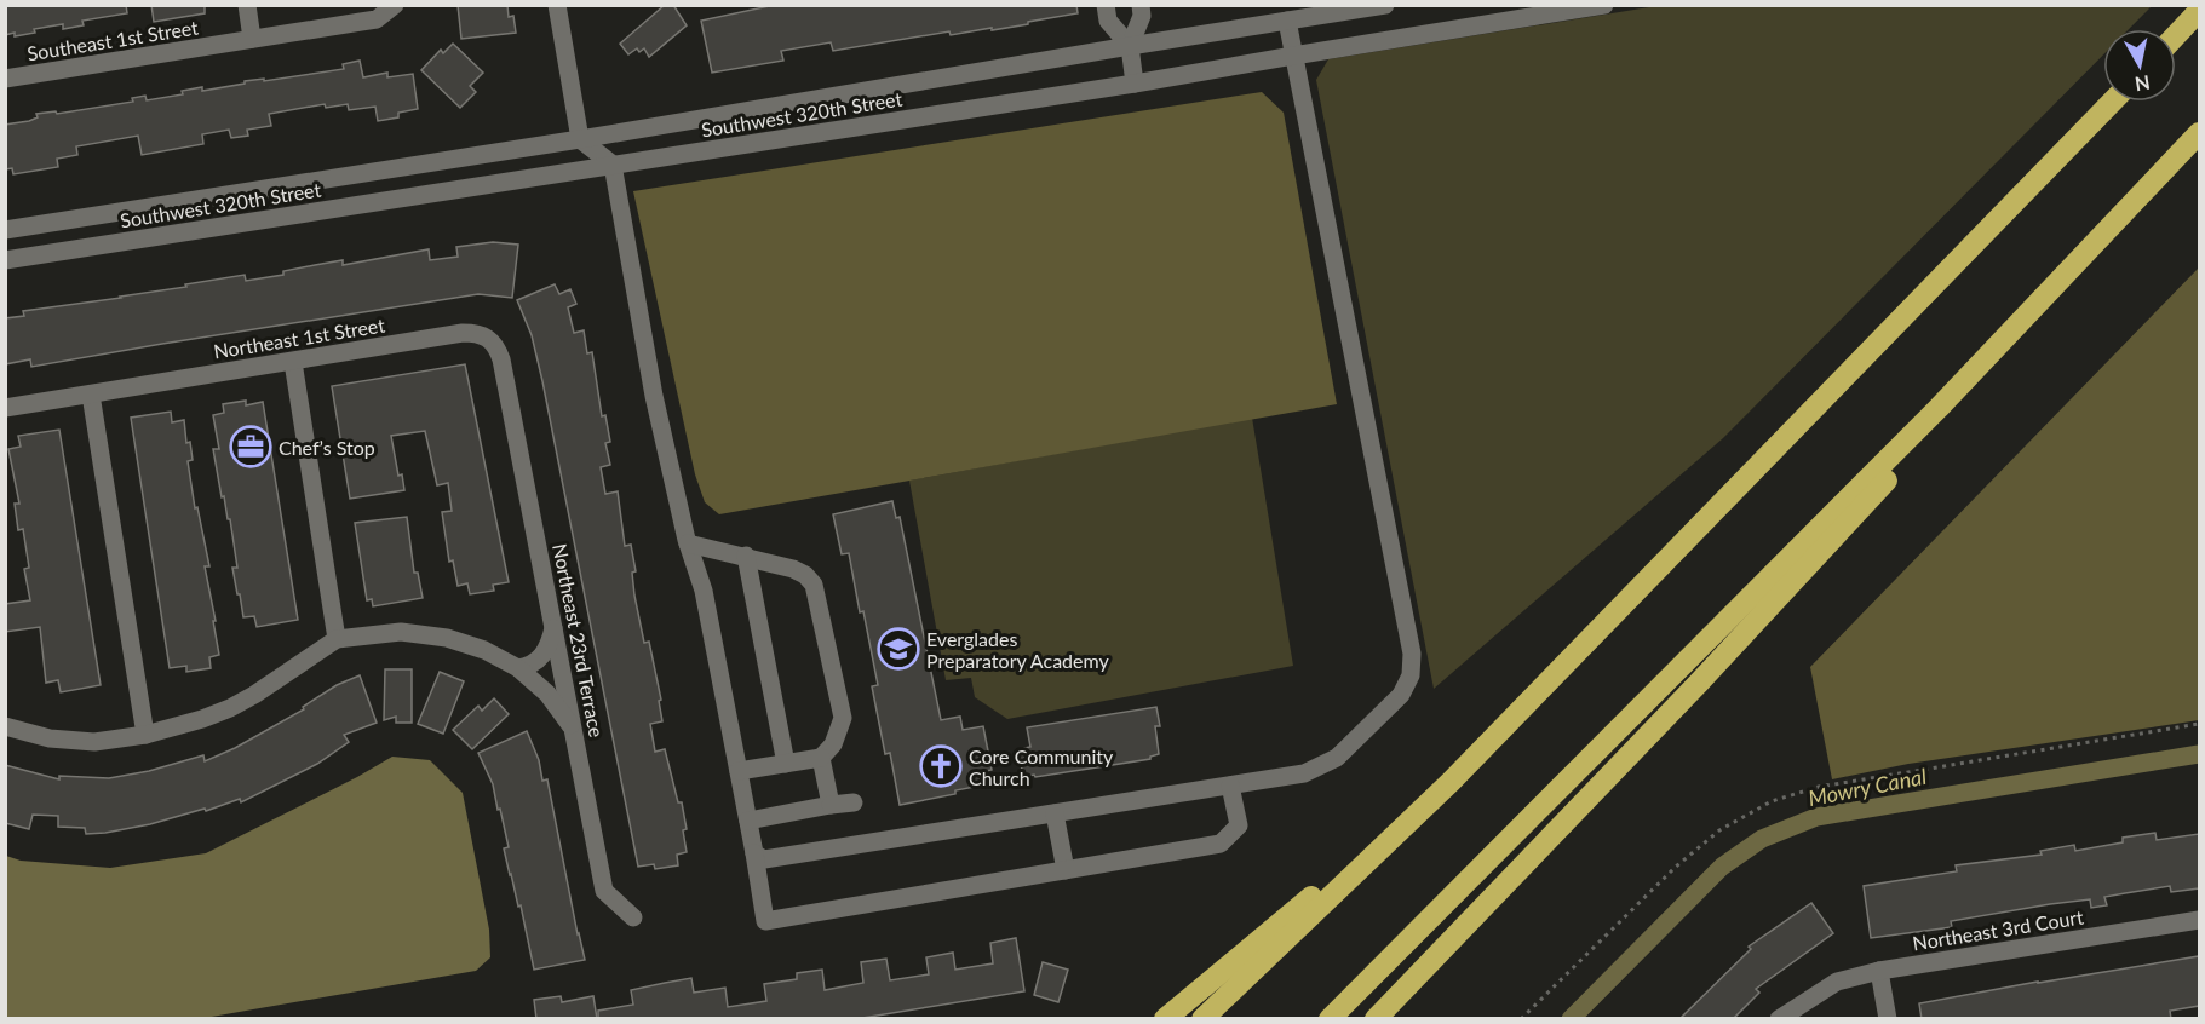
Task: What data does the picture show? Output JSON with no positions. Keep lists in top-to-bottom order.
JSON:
{
  "streets": {
    "street": [
      "Southeast 1st Street",
      "Southwest 320th Street",
      "Northeast 1st Street",
      "Northeast 23rd Terrace",
      "Northeast 3rd Court"
    ]
  },
  "crossings": [
    ["Northeast 1st Street", "Northeast 23rd Terrace"]
  ],
  "water": ["Mowry Canal"],
  "places": {
    "office": ["Chef’s Stop"],
    "school or university": ["Everglades Preparatory Academy"],
    "church": ["Core Community Church"]
  },
  "north": "bottom"
}
